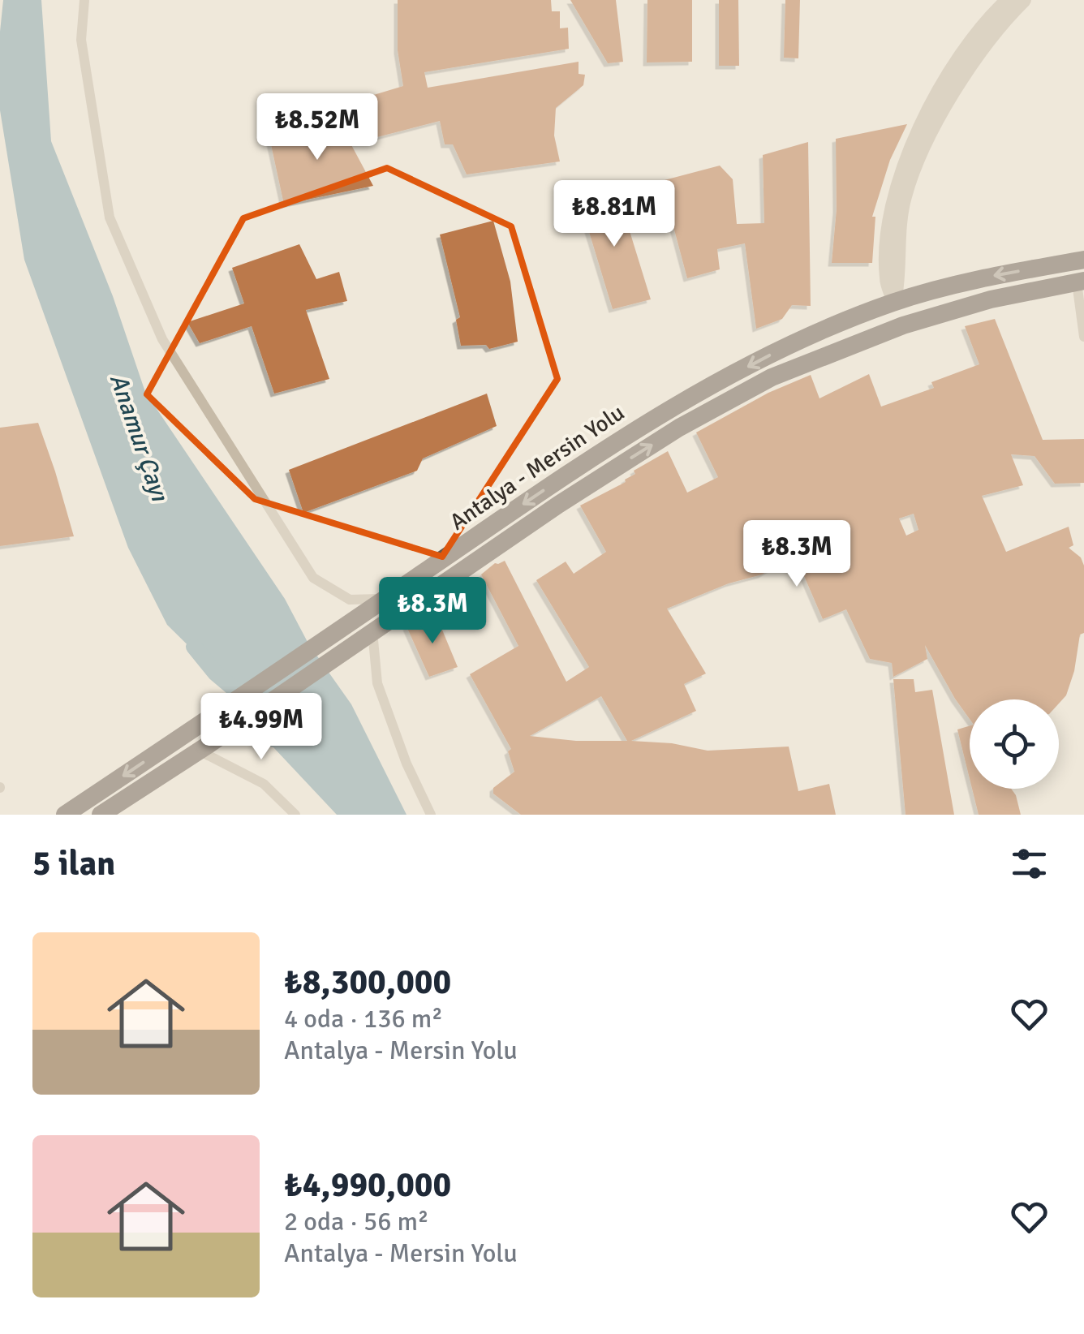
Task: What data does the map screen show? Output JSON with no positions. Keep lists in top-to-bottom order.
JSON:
{
  "streets": {
    "highway": ["Antalya - Mersin Yolu"]
  },
  "water": ["Anamur Çayı"],
  "page": {
    "price": [
      "₺8.52M",
      "₺8.81M",
      "₺8.3M",
      "₺8.3M",
      "₺4.99M"
    ],
    "heading": "5 ilan",
    "list": [
      {
        "name": "₺8,300,000",
        "note": "4 oda · 136 m² · Antalya - Mersin Yolu"
      },
      {
        "name": "₺4,990,000",
        "note": "2 oda · 56 m² · Antalya - Mersin Yolu"
      }
    ]
  }
}
